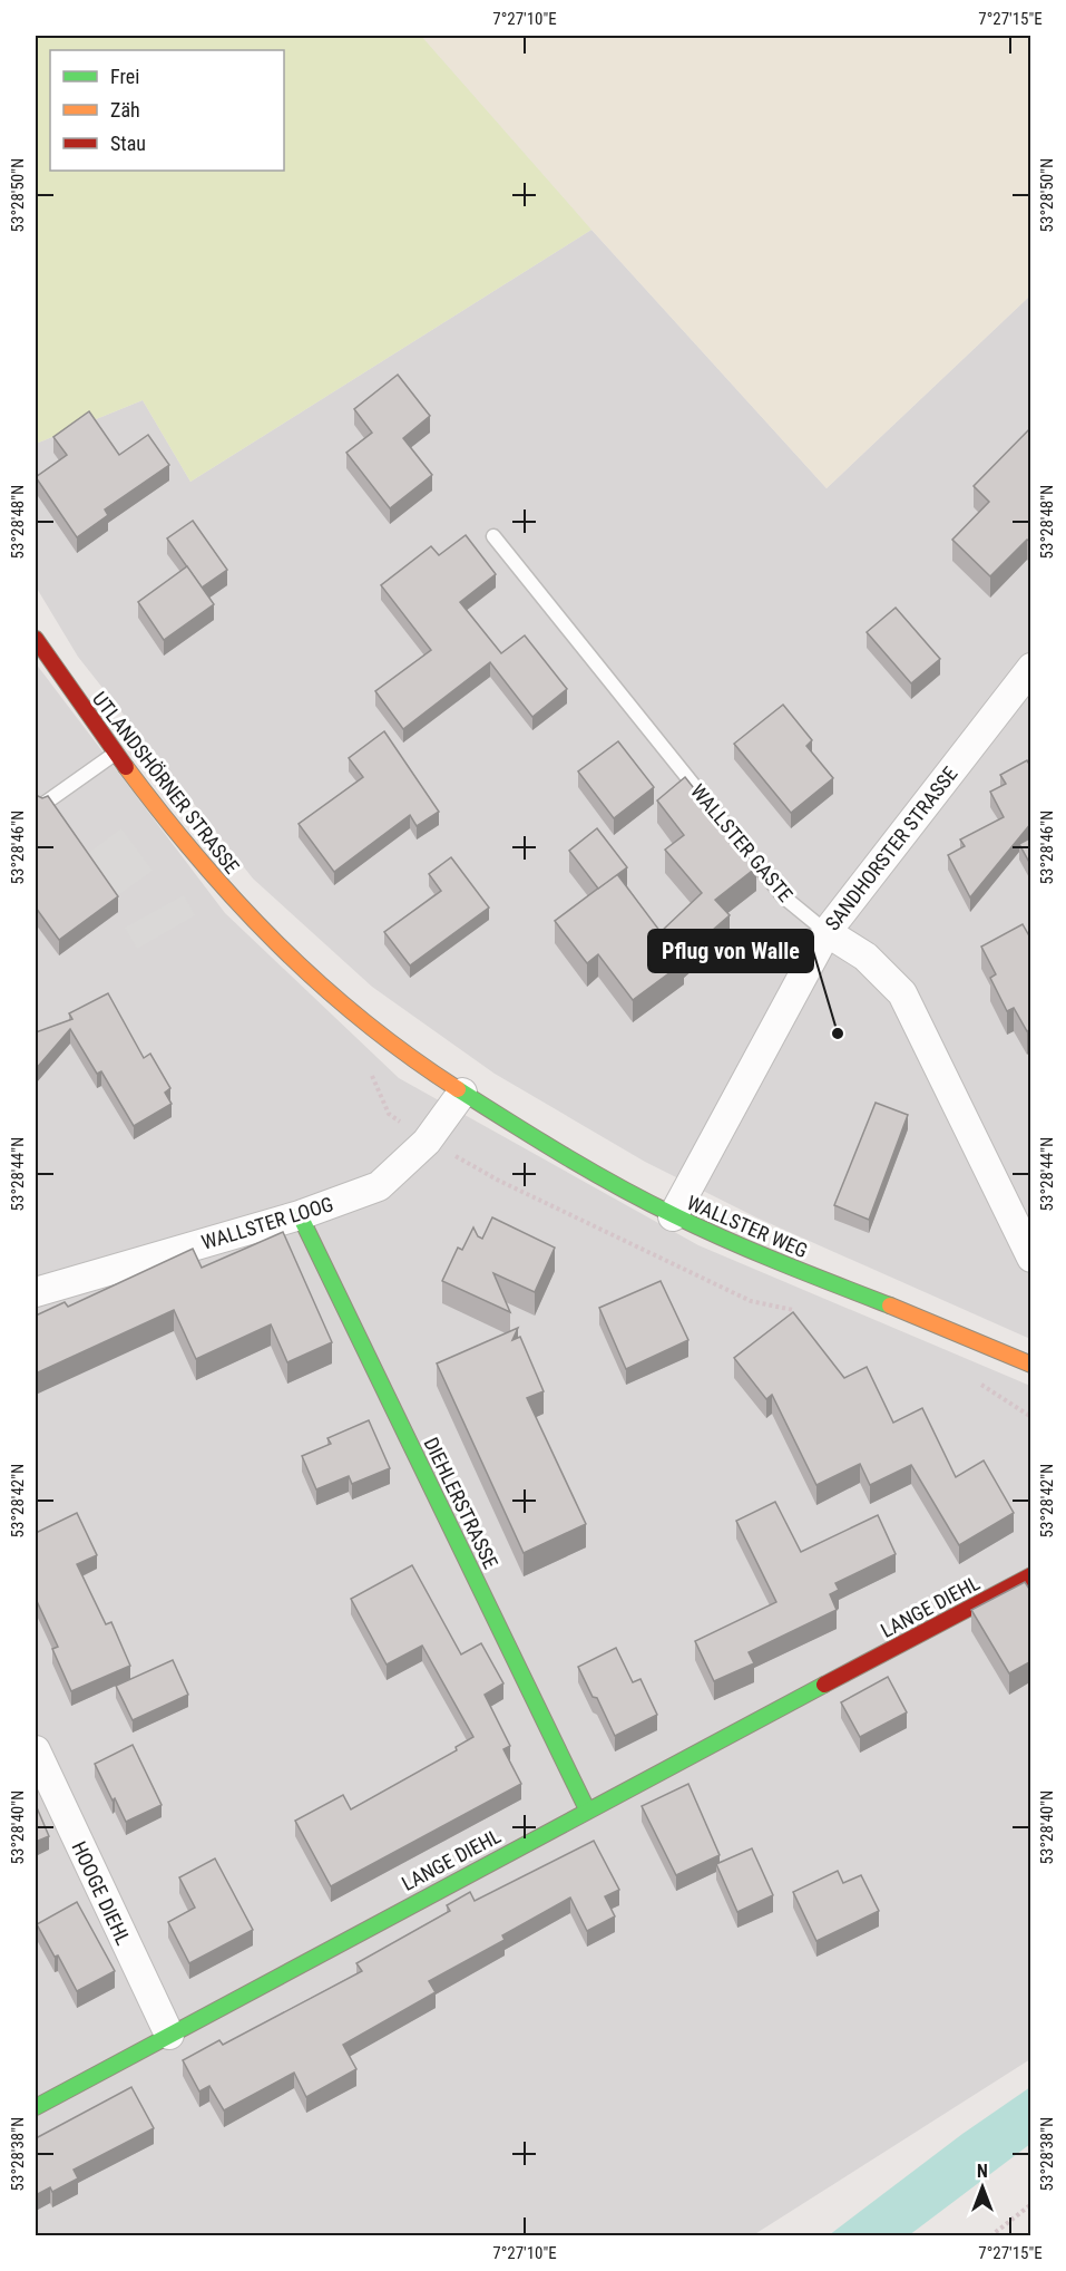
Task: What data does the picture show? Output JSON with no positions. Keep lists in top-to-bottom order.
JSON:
{
  "streets": {
    "street": [
      "UTLANDSHÖRNER STRASSE",
      "WALLSTER GASTE",
      "SANDHORSTER STRASSE",
      "WALLSTER LOOG",
      "WALLSTER WEG",
      "DIEHLERSTRASSE",
      "LANGE DIEHL",
      "HOOGE DIEHL"
    ]
  },
  "crossings": [
    ["UTLANDSHÖRNER STRASSE", "WALLSTER LOOG"],
    ["UTLANDSHÖRNER STRASSE", "WALLSTER WEG"],
    ["WALLSTER GASTE", "SANDHORSTER STRASSE"],
    ["SANDHORSTER STRASSE", "WALLSTER WEG"],
    ["WALLSTER LOOG", "WALLSTER WEG"],
    ["WALLSTER LOOG", "DIEHLERSTRASSE"],
    ["DIEHLERSTRASSE", "LANGE DIEHL"],
    ["LANGE DIEHL", "HOOGE DIEHL"]
  ],
  "places": ["Pflug von Walle"],
  "legend": ["Frei", "Zäh", "Stau"],
  "north": "top",
  "coordinates": [
    "7°27'10\"E",
    "7°27'15\"E",
    "53°28'50\"N",
    "53°28'48\"N",
    "53°28'46\"N",
    "53°28'44\"N",
    "53°28'42\"N",
    "53°28'40\"N",
    "53°28'38\"N"
  ]
}
